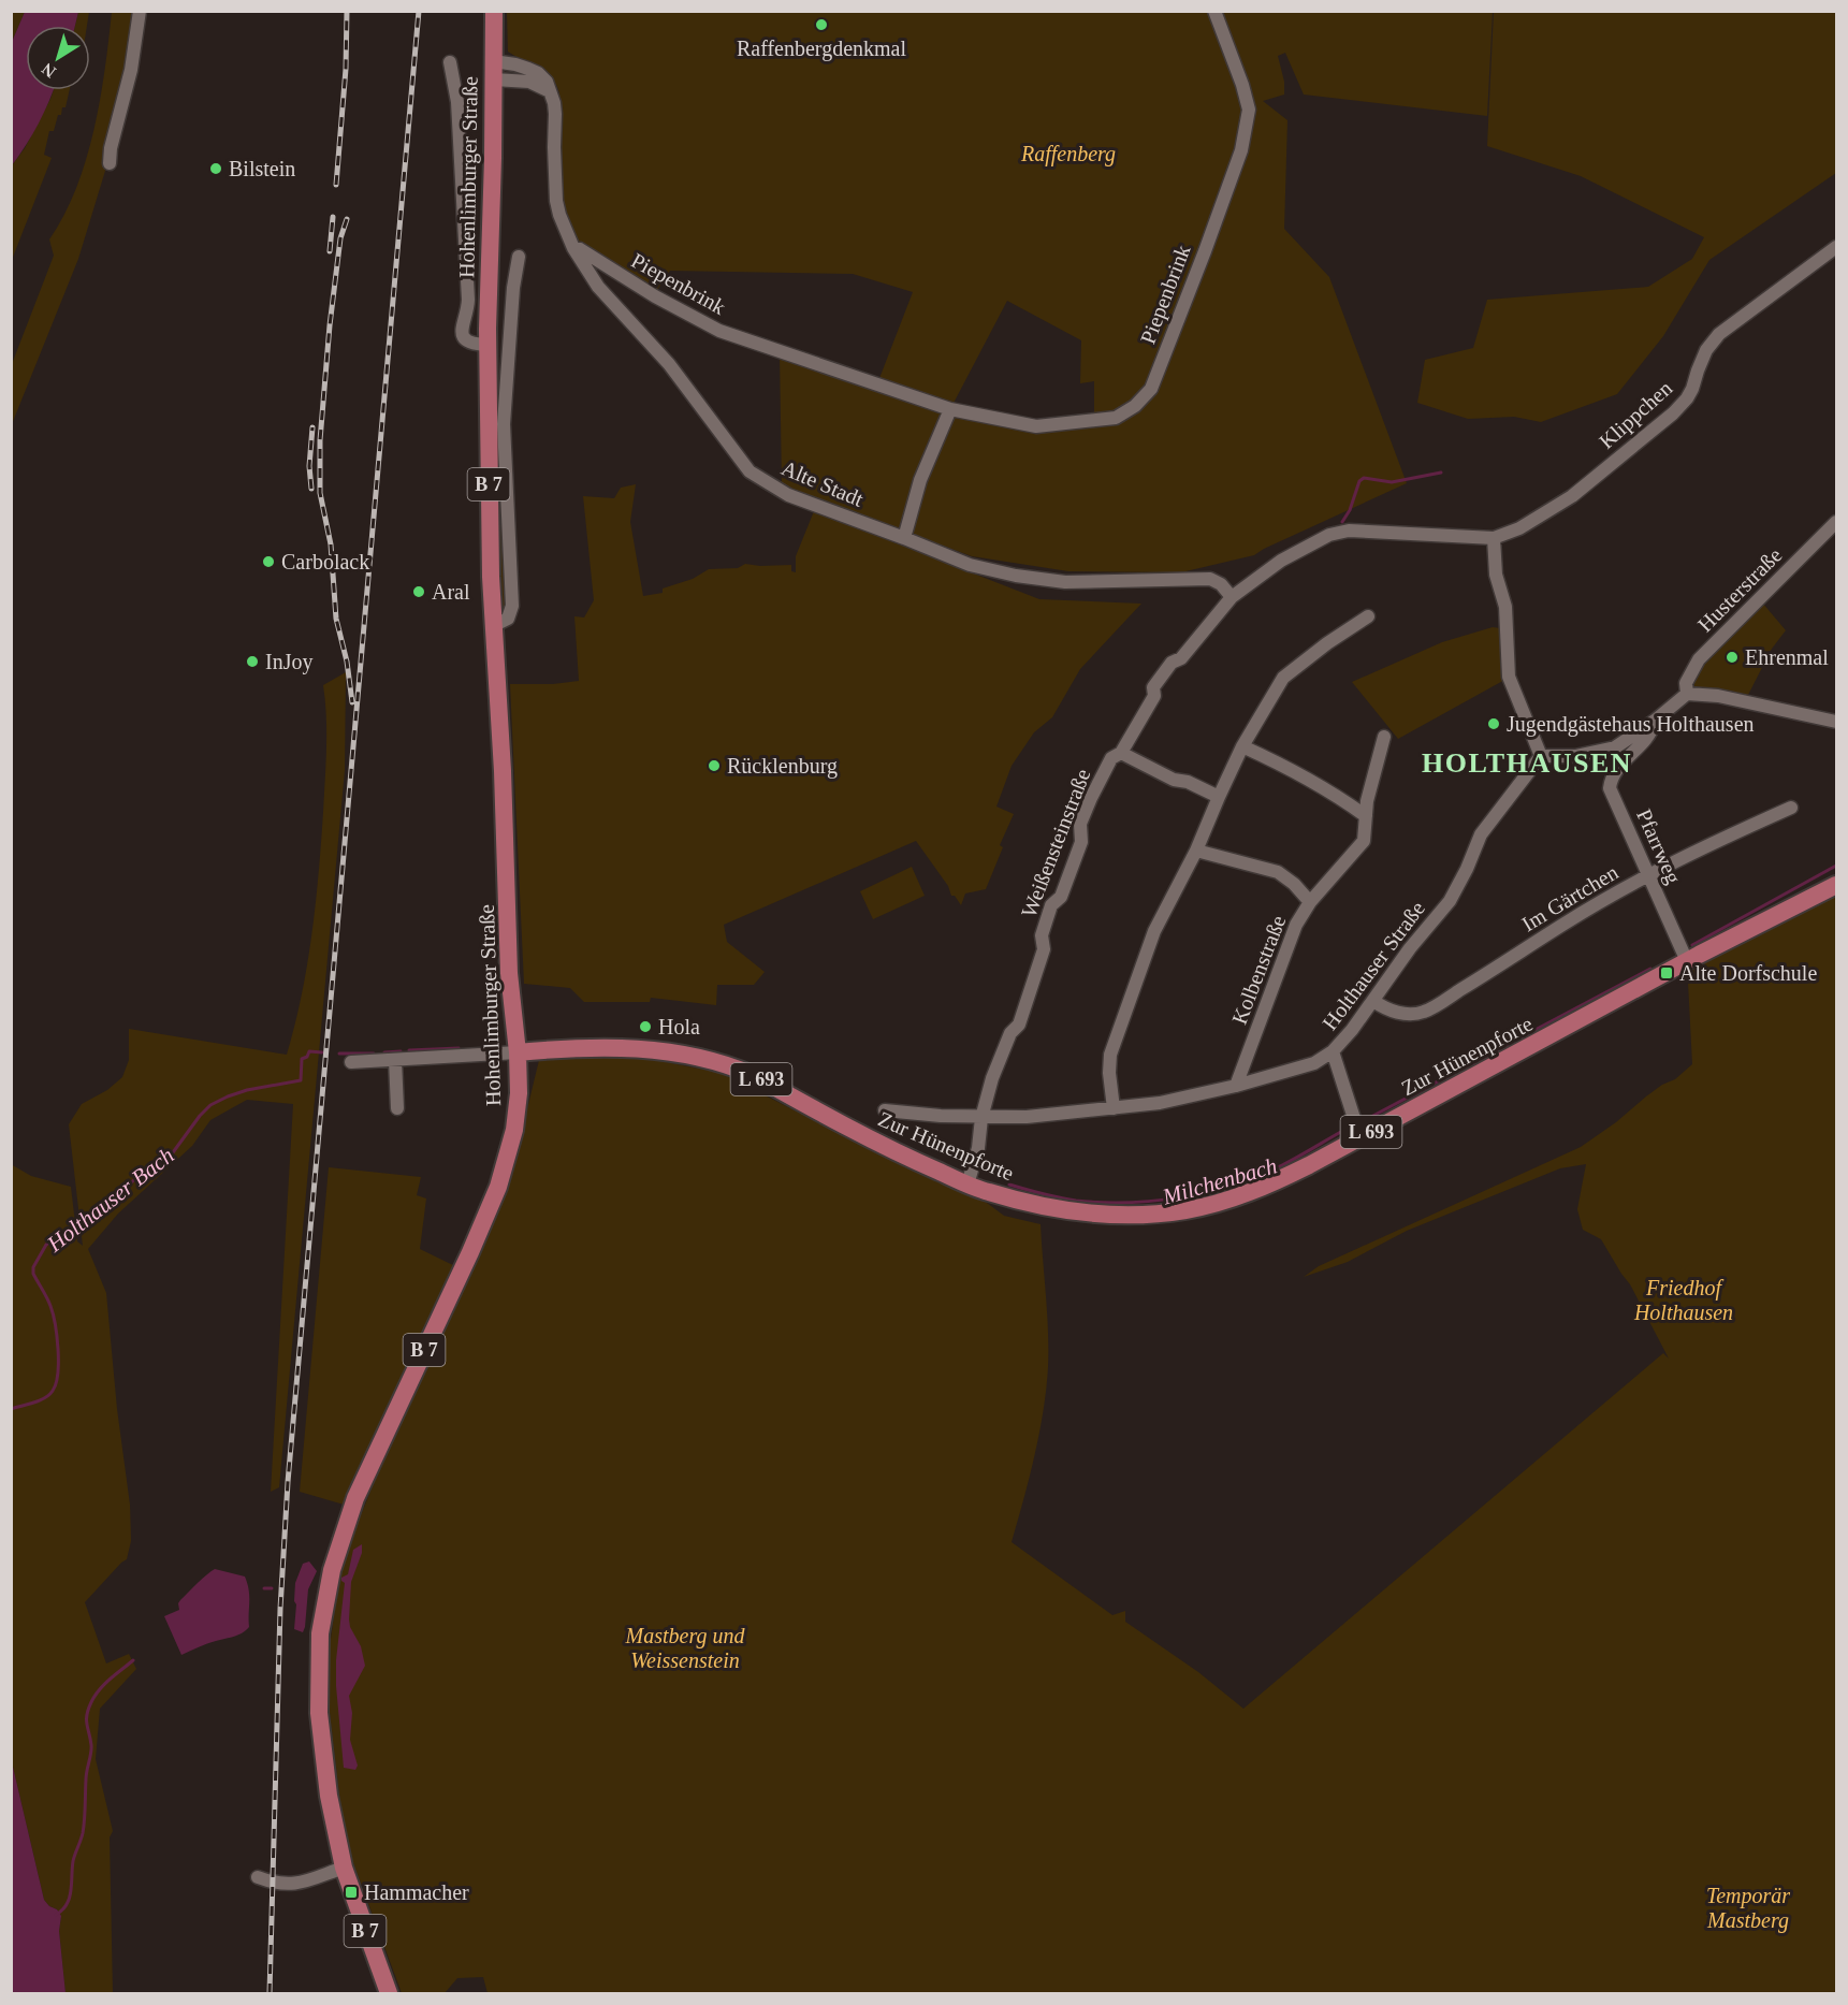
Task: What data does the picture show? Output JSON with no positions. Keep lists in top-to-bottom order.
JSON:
{
  "streets": {
    "main road": [
      "Hohenlimburger Straße",
      "B 7",
      "Zur Hünenpforte",
      "L 693"
    ],
    "street": [
      "Piepenbrink",
      "Klippchen",
      "Alte Stadt",
      "Husterstraße",
      "Weißensteinstraße",
      "Pfarrweg",
      "Im Gärtchen",
      "Holthauser Straße",
      "Kolbenstraße"
    ]
  },
  "crossings": [
    ["Hohenlimburger Straße", "Alte Stadt"],
    ["Hohenlimburger Straße", "Zur Hünenpforte"],
    ["Piepenbrink", "Alte Stadt"],
    ["Klippchen", "Weißensteinstraße"],
    ["Alte Stadt", "Weißensteinstraße"],
    ["Weißensteinstraße", "Holthauser Straße"],
    ["Weißensteinstraße", "Zur Hünenpforte"],
    ["Pfarrweg", "Im Gärtchen"],
    ["Pfarrweg", "Zur Hünenpforte"],
    ["Im Gärtchen", "Holthauser Straße"],
    ["Holthauser Straße", "Kolbenstraße"]
  ],
  "districts": ["HOLTHAUSEN"],
  "water": ["Milchenbach", "Holthauser Bach"],
  "parks": [
    "Raffenberg",
    "Friedhof Holthausen",
    "Mastberg und Weissenstein",
    "Temporär Mastberg"
  ],
  "places": {
    "other": [
      "Raffenbergdenkmal",
      "Bilstein",
      "Carbolack",
      "Aral",
      "Ehrenmal",
      "InJoy",
      "Jugendgästehaus Holthausen",
      "Rücklenburg",
      "Hola"
    ],
    "transit": ["Alte Dorfschule", "Hammacher"]
  },
  "north": "bottom left"
}
